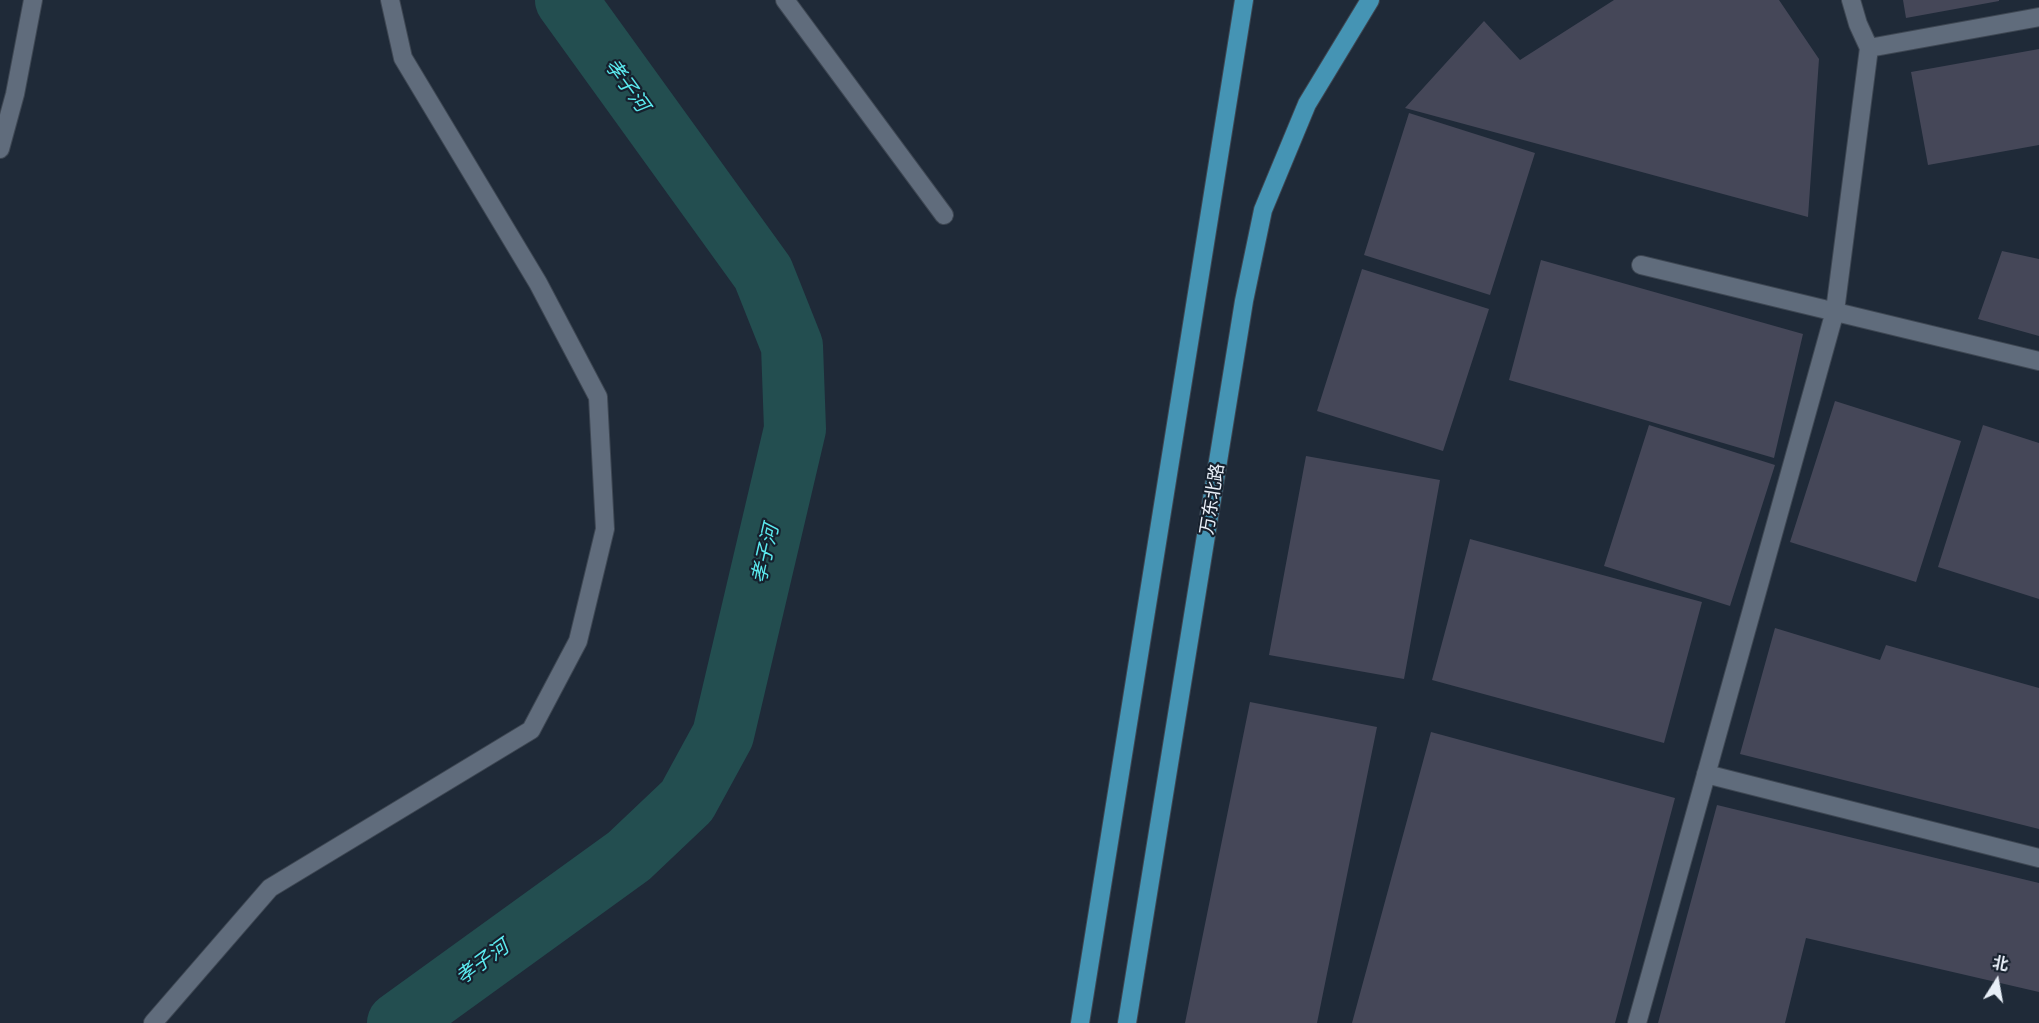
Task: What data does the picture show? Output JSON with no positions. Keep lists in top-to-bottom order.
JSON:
{
  "streets": {
    "main road": ["万东北路"]
  },
  "water": ["孝子河"],
  "north": "top"
}
